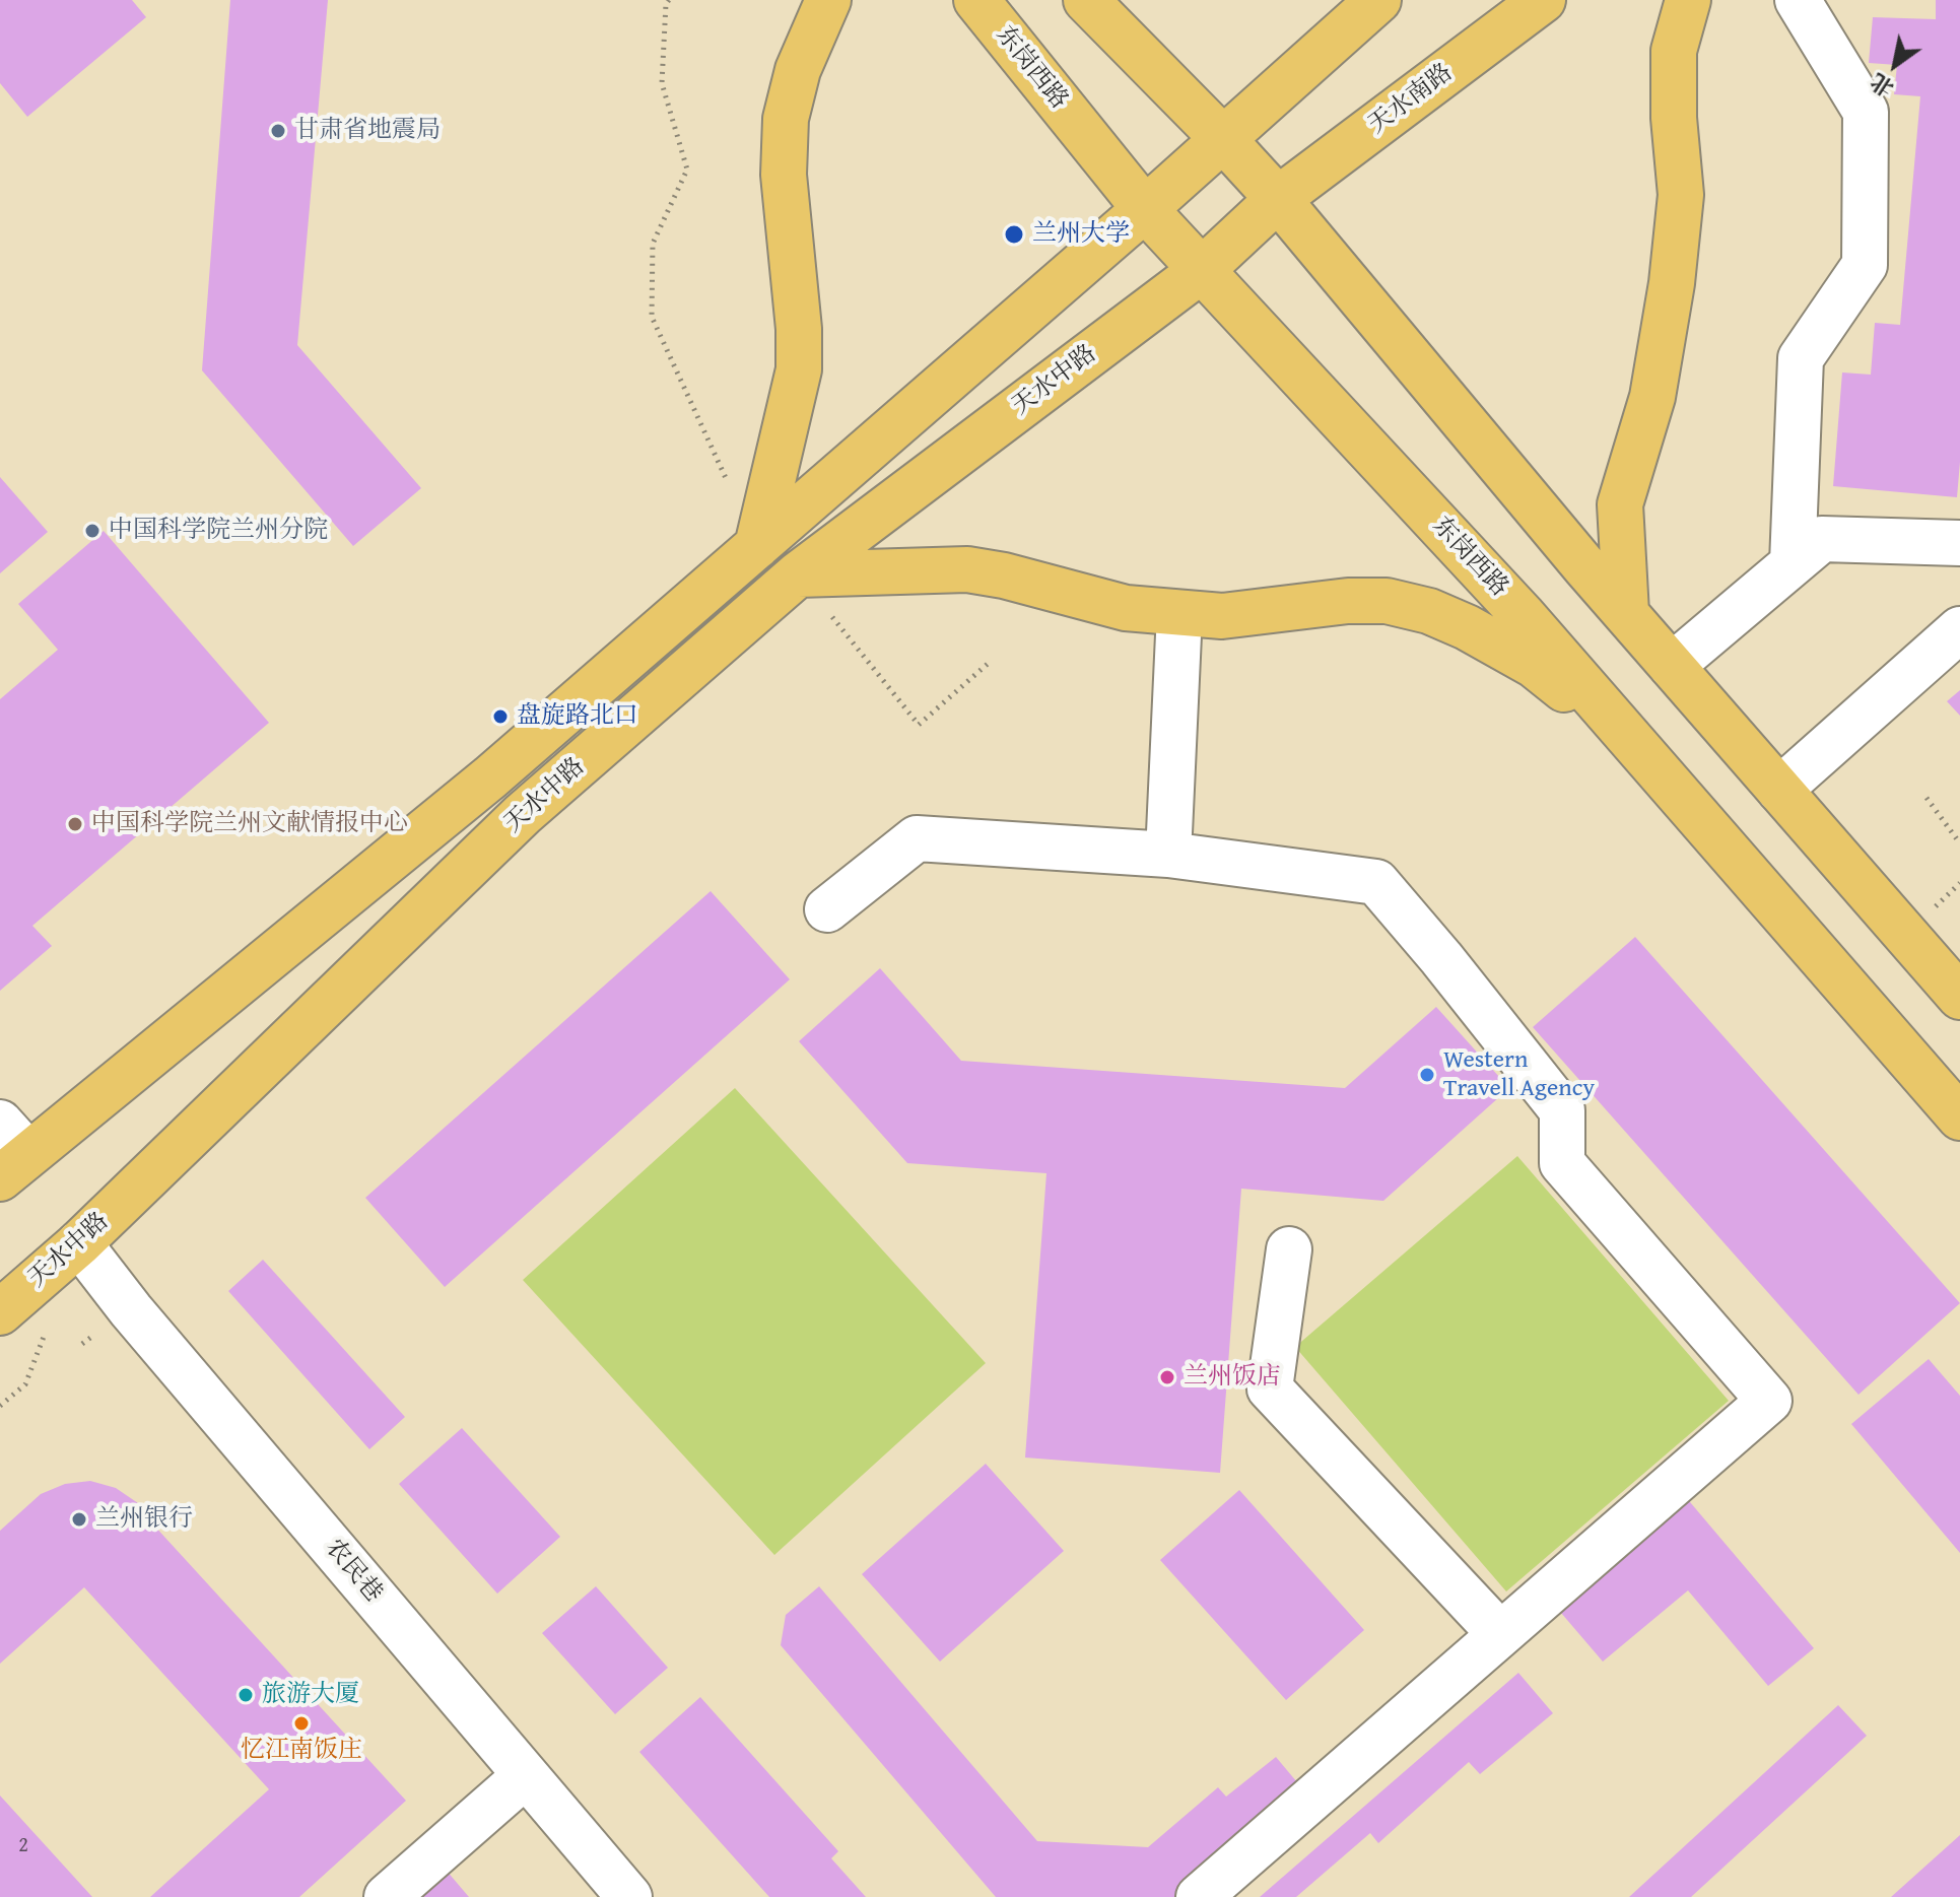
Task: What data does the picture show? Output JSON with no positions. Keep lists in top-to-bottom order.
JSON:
{
  "streets": {
    "main road": ["东岗西路", "天水南路", "天水中路"],
    "street": ["农民巷"]
  },
  "crossings": [
    ["东岗西路", "天水中路"],
    ["天水南路", "天水中路"],
    ["天水中路", "农民巷"]
  ],
  "places": [
    "甘肃省地震局",
    "兰州大学",
    "中国科学院兰州分院",
    "盘旋路北口",
    "中国科学院兰州文献情报中心",
    "Western Travell Agency",
    "兰州饭店",
    "兰州银行",
    "旅游大厦",
    "忆江南饭庄"
  ],
  "house_numbers": ["2"],
  "north": "bottom left"
}
